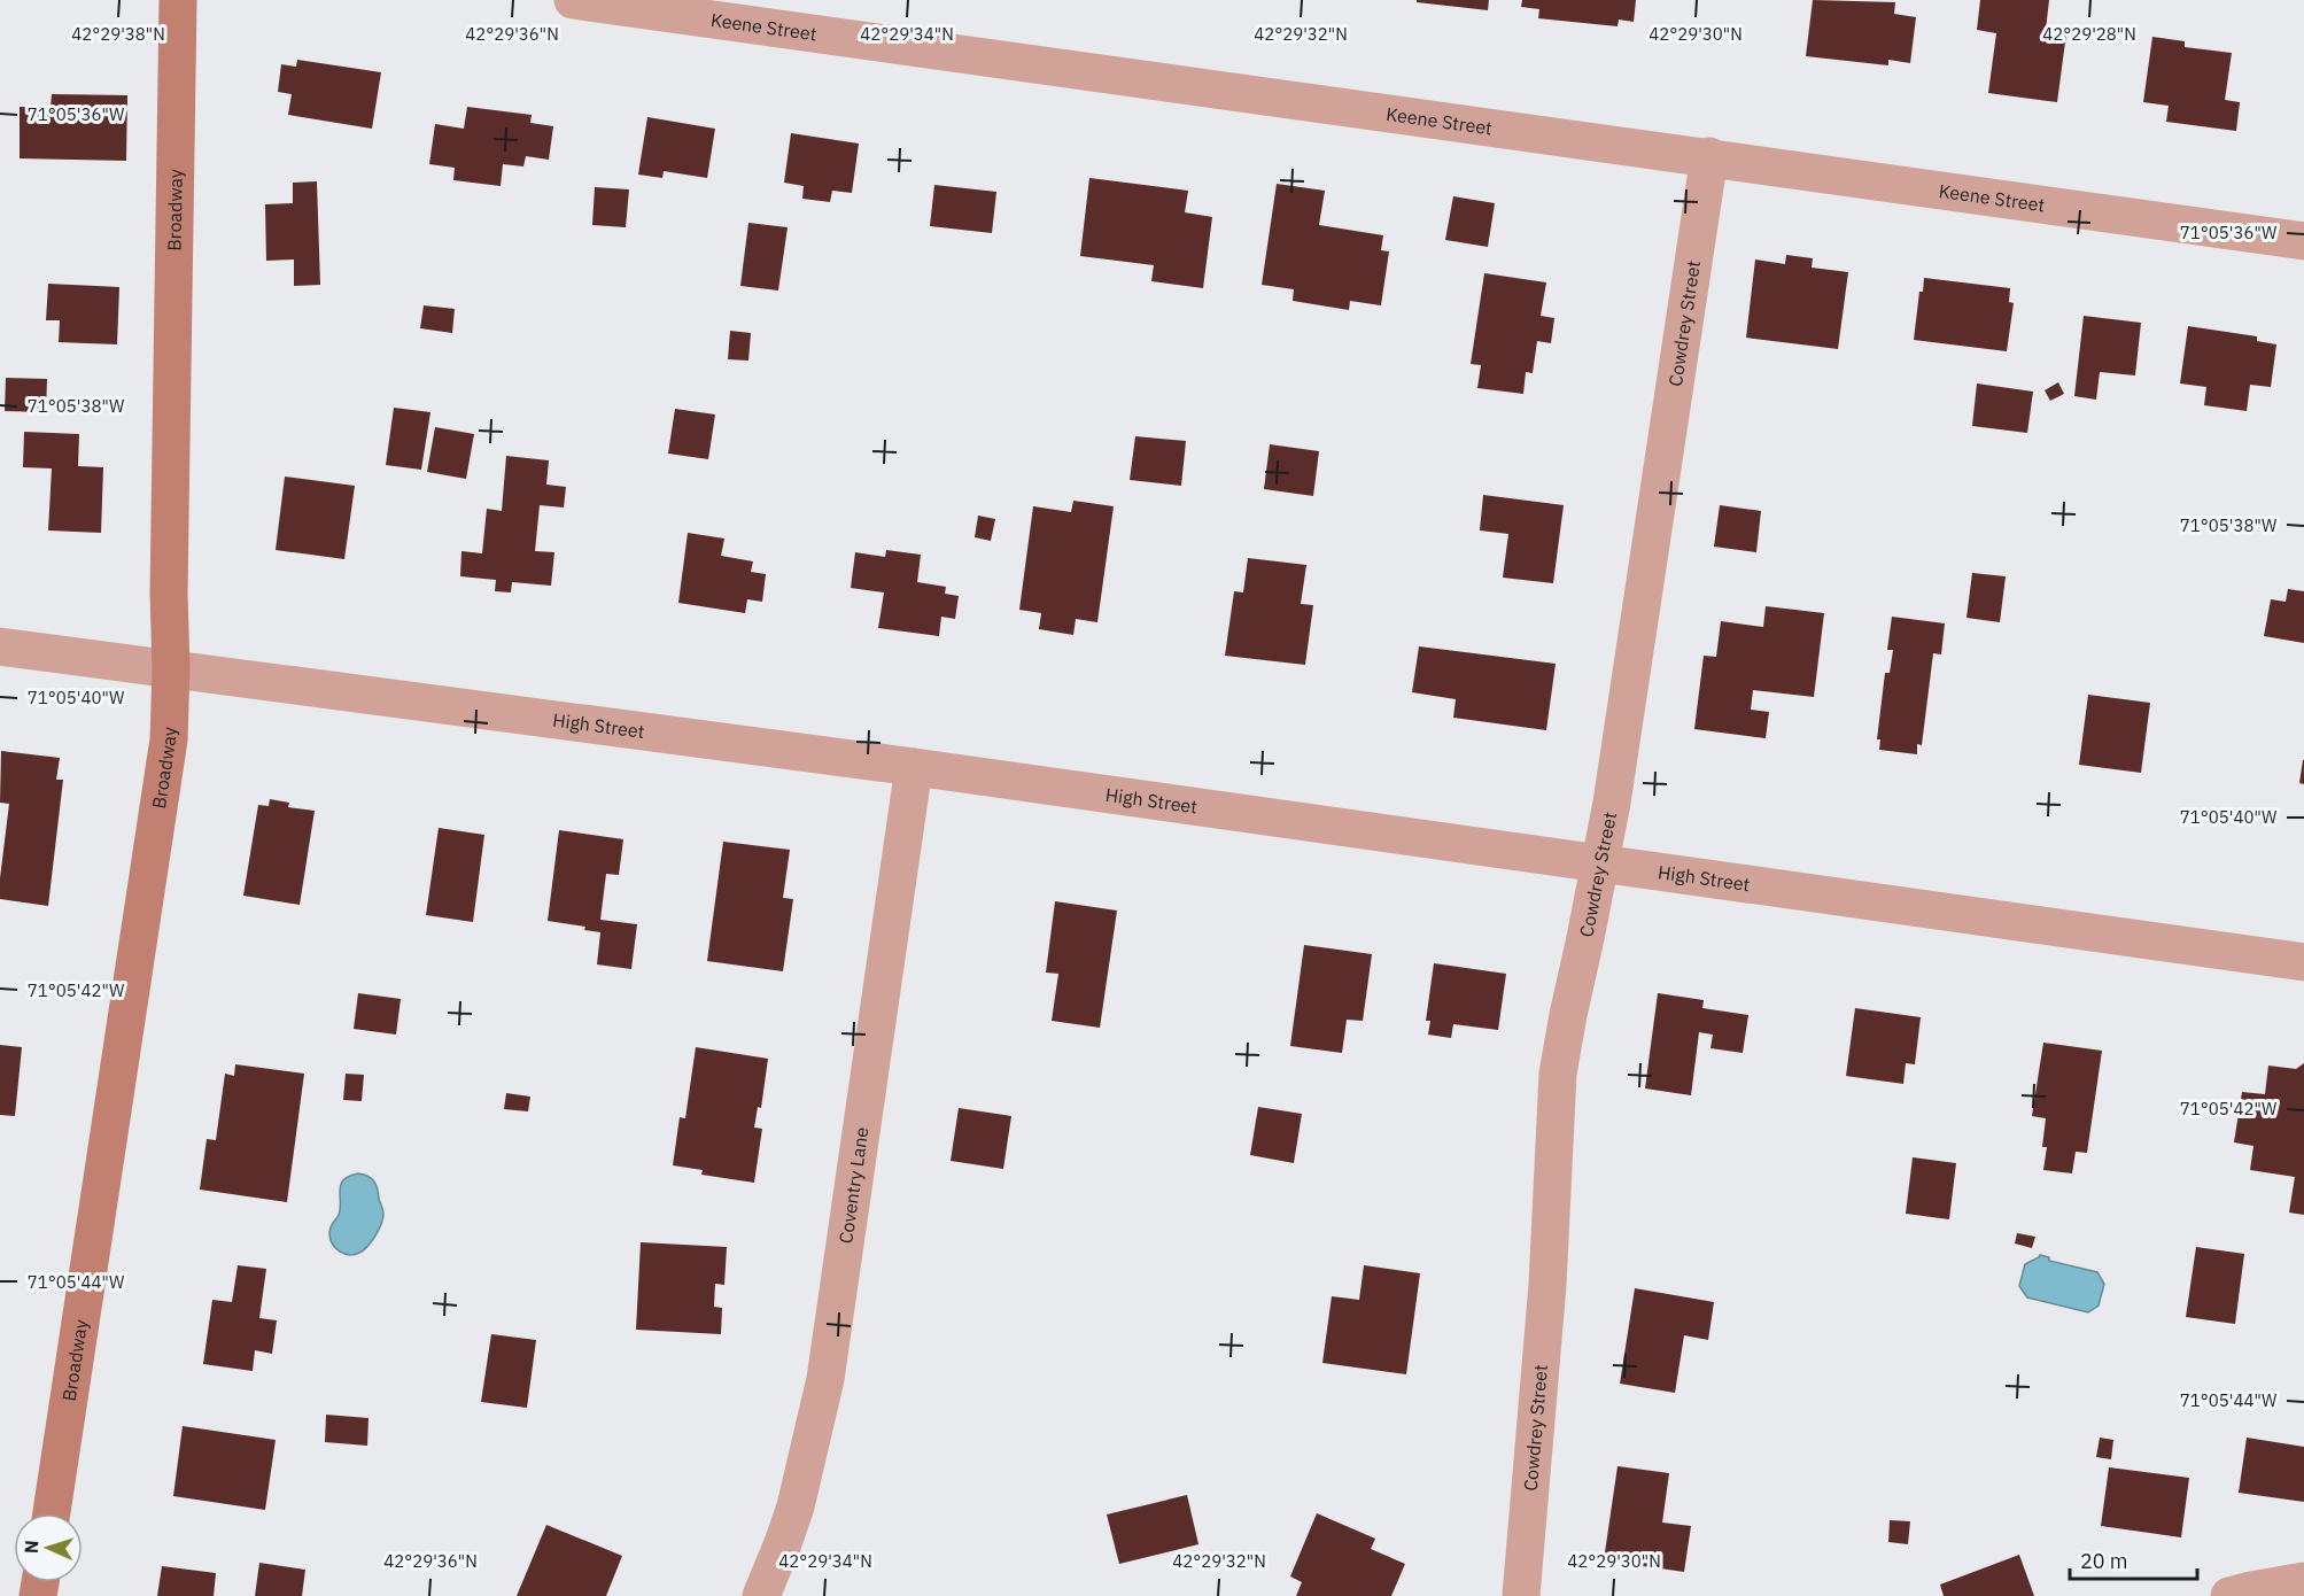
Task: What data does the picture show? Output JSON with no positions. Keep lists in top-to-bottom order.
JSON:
{
  "streets": {
    "main road": ["Broadway"],
    "street": [
      "Keene Street",
      "Cowdrey Street",
      "High Street",
      "Coventry Lane"
    ]
  },
  "crossings": [
    ["Keene Street", "Cowdrey Street"],
    ["Broadway", "High Street"],
    ["Cowdrey Street", "High Street"],
    ["High Street", "Coventry Lane"]
  ],
  "scale_bar": "20 m",
  "north": "left",
  "coordinates": [
    "42°29'38\"N",
    "42°29'36\"N",
    "42°29'34\"N",
    "42°29'32\"N",
    "42°29'30\"N",
    "42°29'28\"N",
    "71°05'36\"W",
    "71°05'38\"W",
    "71°05'40\"W",
    "71°05'42\"W",
    "71°05'44\"W"
  ]
}
